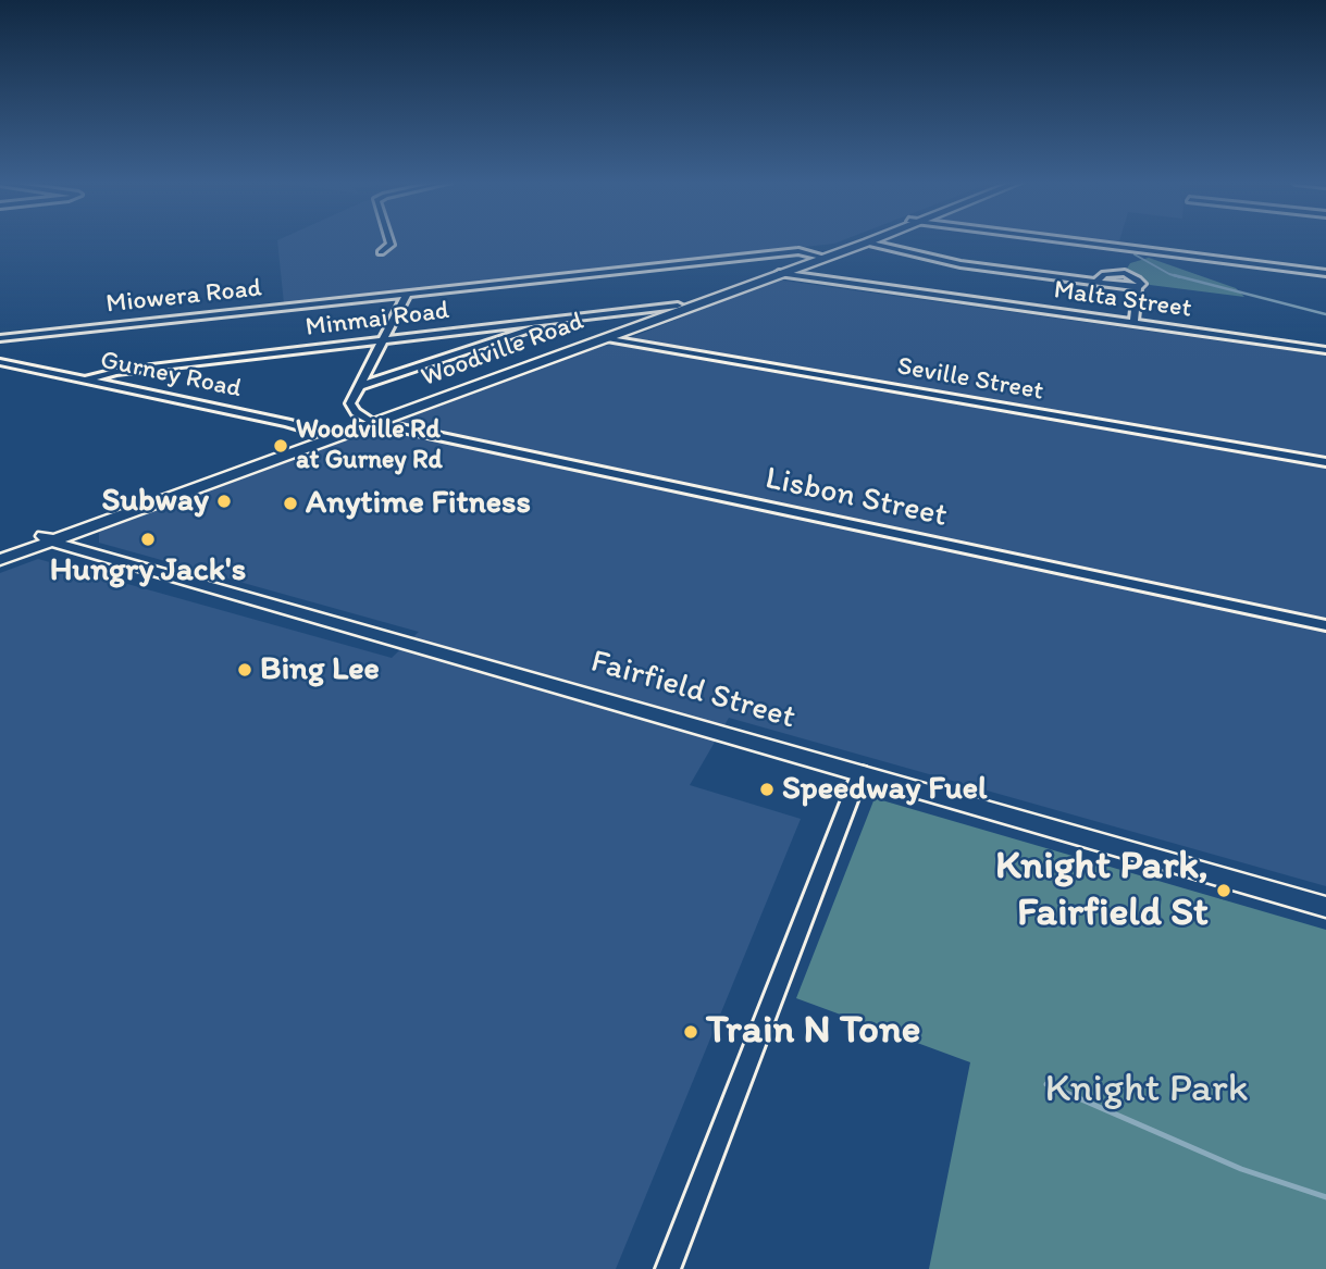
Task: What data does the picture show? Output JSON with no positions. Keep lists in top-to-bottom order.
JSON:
{
  "streets": {
    "main road": ["Woodville Road", "Fairfield Street"],
    "street": [
      "Miowera Road",
      "Malta Street",
      "Minmai Road",
      "Gurney Road",
      "Seville Street",
      "Lisbon Street"
    ]
  },
  "crossings": [
    ["Miowera Road", "Woodville Road"],
    ["Malta Street", "Woodville Road"],
    ["Minmai Road", "Woodville Road"],
    ["Minmai Road", "Gurney Road"],
    ["Woodville Road", "Gurney Road"],
    ["Woodville Road", "Seville Street"],
    ["Woodville Road", "Lisbon Street"],
    ["Woodville Road", "Fairfield Street"]
  ],
  "parks": ["Knight Park"],
  "places": [
    "Woodville Rd at Gurney Rd",
    "Subway",
    "Anytime Fitness",
    "Hungry Jack's",
    "Bing Lee",
    "Speedway Fuel",
    "Knight Park, Fairfield St",
    "Train N Tone"
  ]
}
